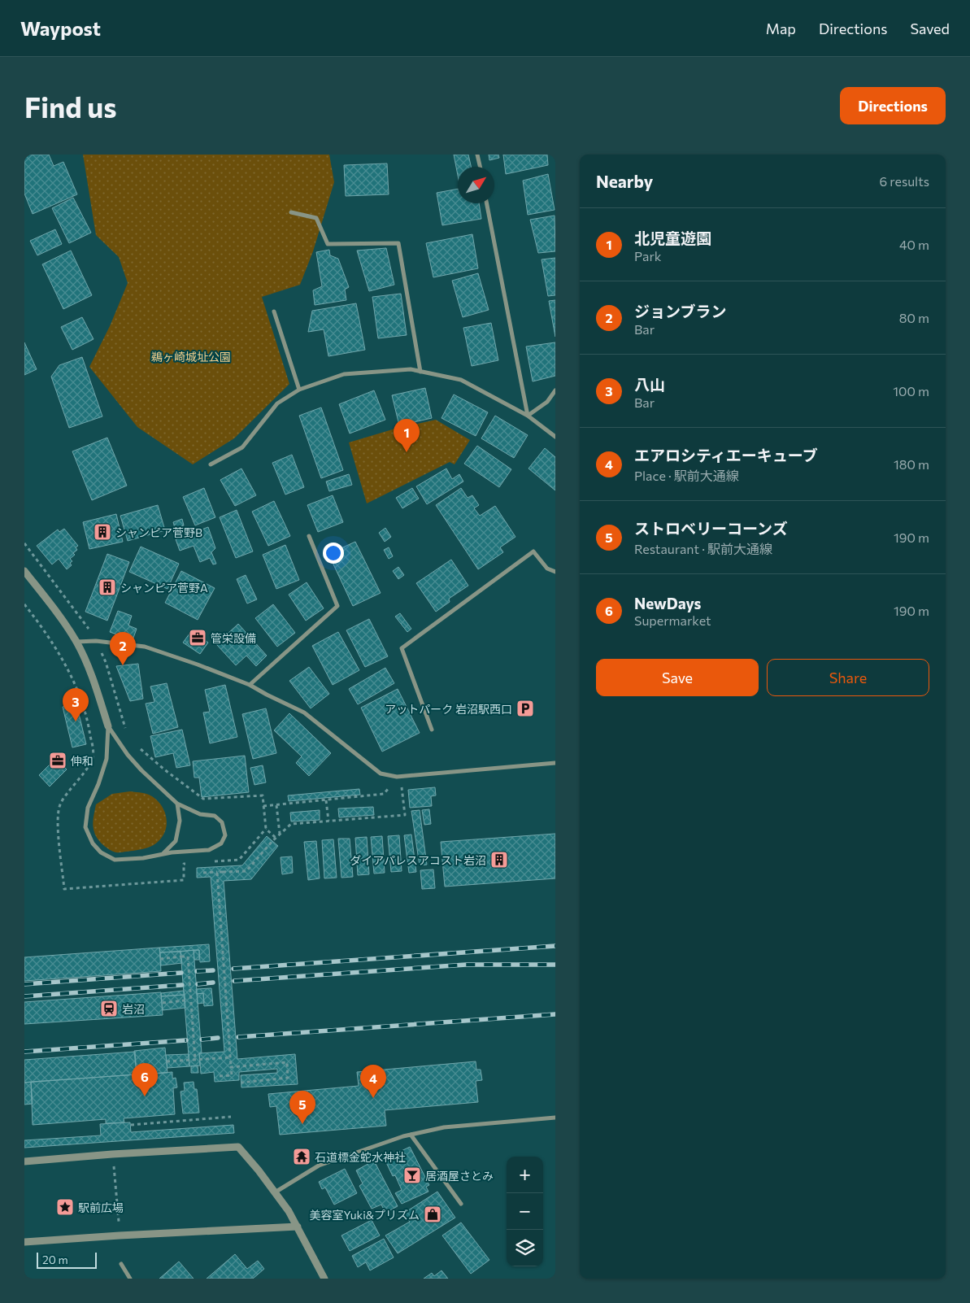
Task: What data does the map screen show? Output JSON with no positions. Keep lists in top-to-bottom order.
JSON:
{
  "parks": ["鵜ヶ崎城址公園"],
  "places": {
    "building": ["シャンピア菅野B", "シャンピア菅野A", "ダイアパレスアコスト岩沼"],
    "office": ["管栄設備", "伸和"],
    "parking": ["アットパーク 岩沼駅西口"],
    "station": ["岩沼"],
    "temple": ["石道標金蛇水神社"],
    "bar": ["居酒屋さとみ"],
    "place": ["駅前広場"],
    "shop": ["美容室Yuki&プリズム"]
  },
  "scale_bar": "20 m",
  "north": "top right",
  "page": {
    "header": "Waypost",
    "nav": ["Map", "Directions", "Saved"],
    "buttons": [
      "Directions",
      ["Save", "Share"]
    ],
    "title": "Find us",
    "heading": ["Nearby", "6 results"],
    "list": [
      {
        "mark": "1",
        "name": "北児童遊園",
        "note": "Park",
        "value": "40 m"
      },
      {
        "mark": "2",
        "name": "ジョンブラン",
        "note": "Bar",
        "value": "80 m"
      },
      {
        "mark": "3",
        "name": "八山",
        "note": "Bar",
        "value": "100 m"
      },
      {
        "mark": "4",
        "name": "エアロシティエーキューブ",
        "note": "Place · 駅前大通線",
        "value": "180 m"
      },
      {
        "mark": "5",
        "name": "ストロベリーコーンズ",
        "note": "Restaurant · 駅前大通線",
        "value": "190 m"
      },
      {
        "mark": "6",
        "name": "NewDays",
        "note": "Supermarket",
        "value": "190 m"
      }
    ],
    "pins": [
      "1",
      "2",
      "3",
      "6",
      "4",
      "5"
    ],
    "map_buttons": ["+", "−"],
    "scale": "20 m"
  }
}
